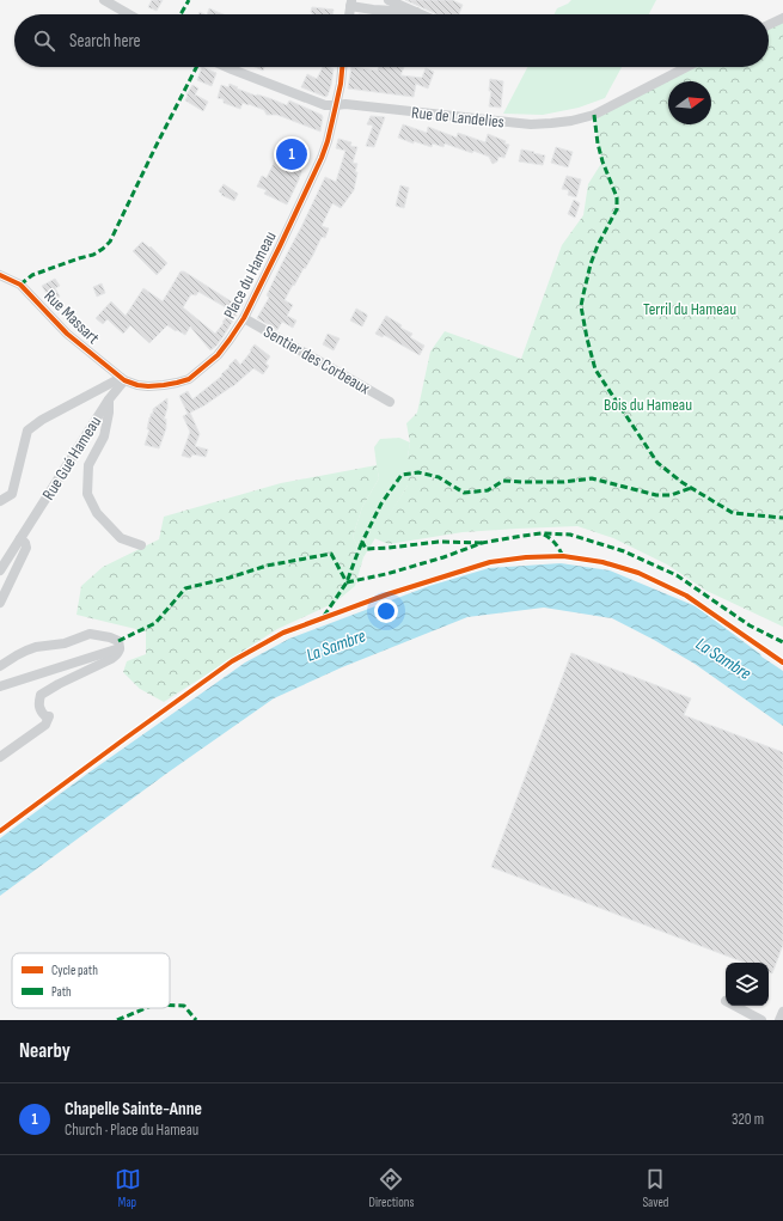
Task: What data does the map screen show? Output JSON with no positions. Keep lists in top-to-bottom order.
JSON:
{
  "streets": {
    "street": [
      "Rue de Landelies",
      "Place du Hameau",
      "Rue Massart",
      "Sentier des Corbeaux",
      "Rue Gué Hameau"
    ]
  },
  "crossings": [
    ["Rue de Landelies", "Place du Hameau"],
    ["Place du Hameau", "Rue Massart"],
    ["Place du Hameau", "Sentier des Corbeaux"],
    ["Place du Hameau", "Rue Gué Hameau"],
    ["Rue Massart", "Rue Gué Hameau"]
  ],
  "water": ["La Sambre"],
  "parks": ["Terril du Hameau", "Bois du Hameau"],
  "legend": ["Cycle path", "Path"],
  "north": "right",
  "page": {
    "search": "Search here",
    "pins": "1",
    "heading": "Nearby",
    "list": [
      {
        "mark": "1",
        "name": "Chapelle Sainte-Anne",
        "note": "Church · Place du Hameau",
        "value": "320 m"
      }
    ],
    "nav": ["Map", "Directions", "Saved"]
  }
}
